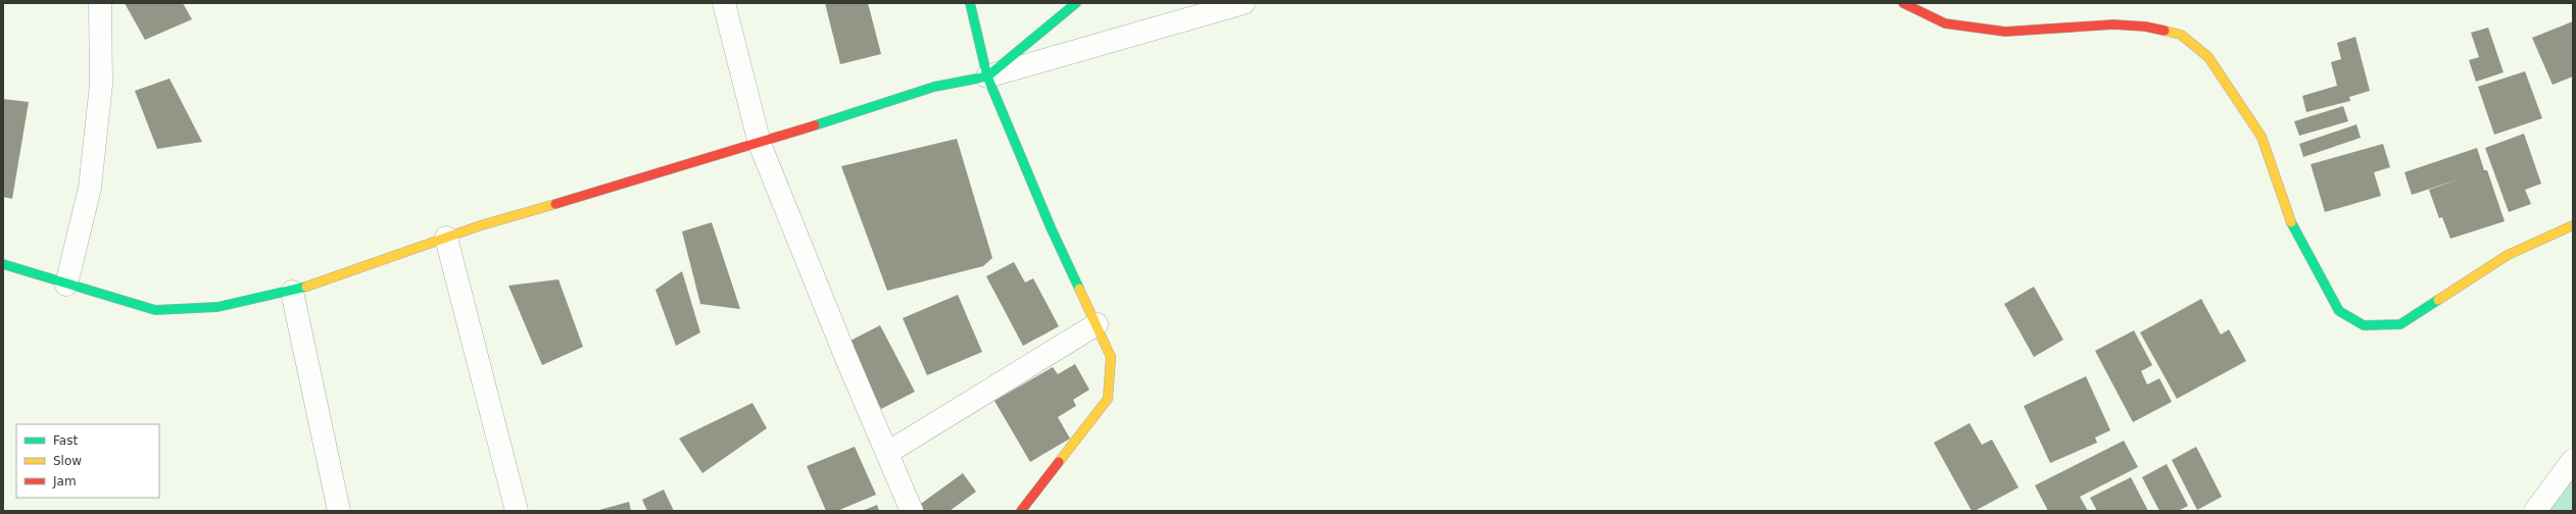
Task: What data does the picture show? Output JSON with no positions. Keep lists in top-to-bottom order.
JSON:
{
  "legend": ["Fast", "Slow", "Jam"]
}
